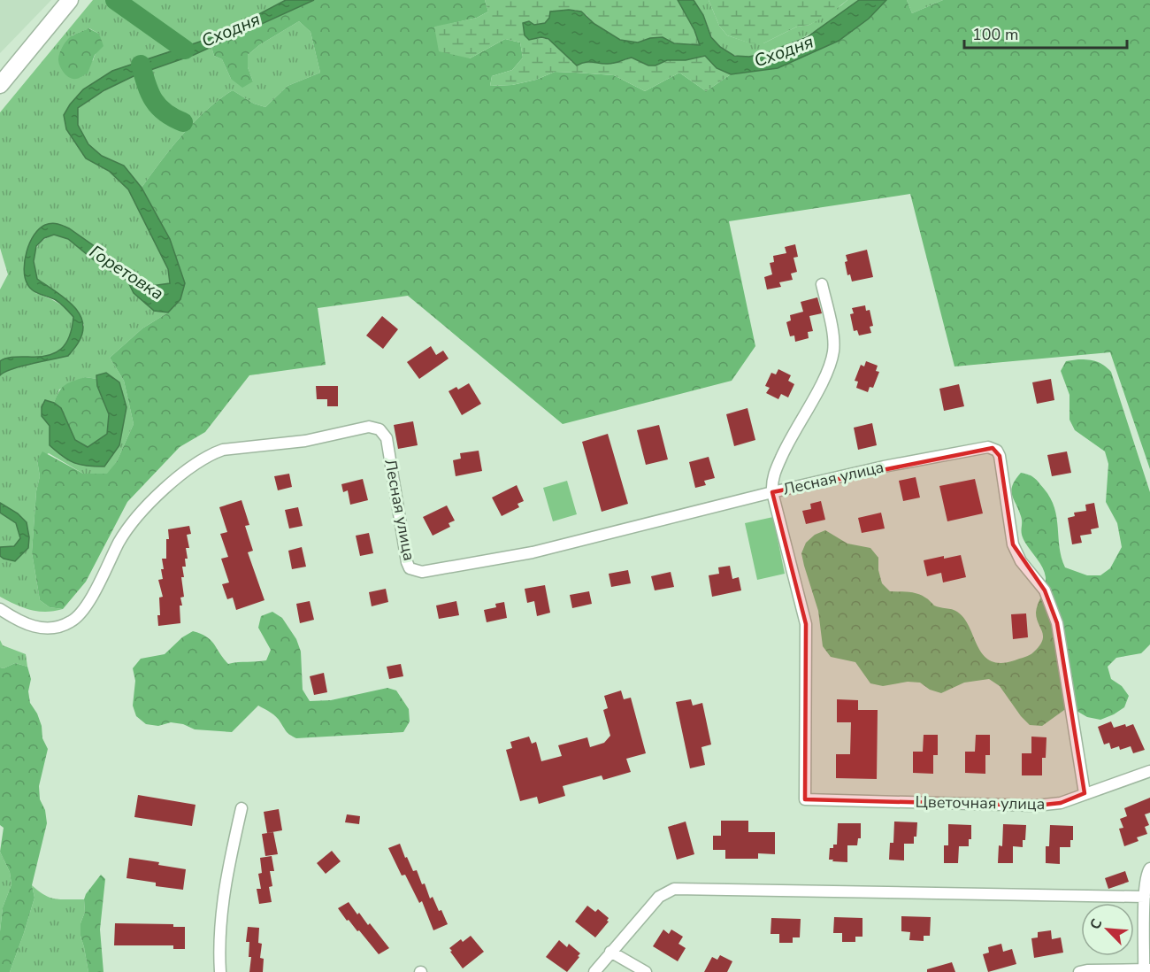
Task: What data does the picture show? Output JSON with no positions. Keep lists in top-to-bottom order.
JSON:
{
  "streets": {
    "street": ["Лесная улица", "Цветочная улица"]
  },
  "crossings": [
    ["Лесная улица", "Цветочная улица"]
  ],
  "water": ["Сходня", "Горетовка"],
  "scale_bar": "100 m",
  "north": "top left"
}
